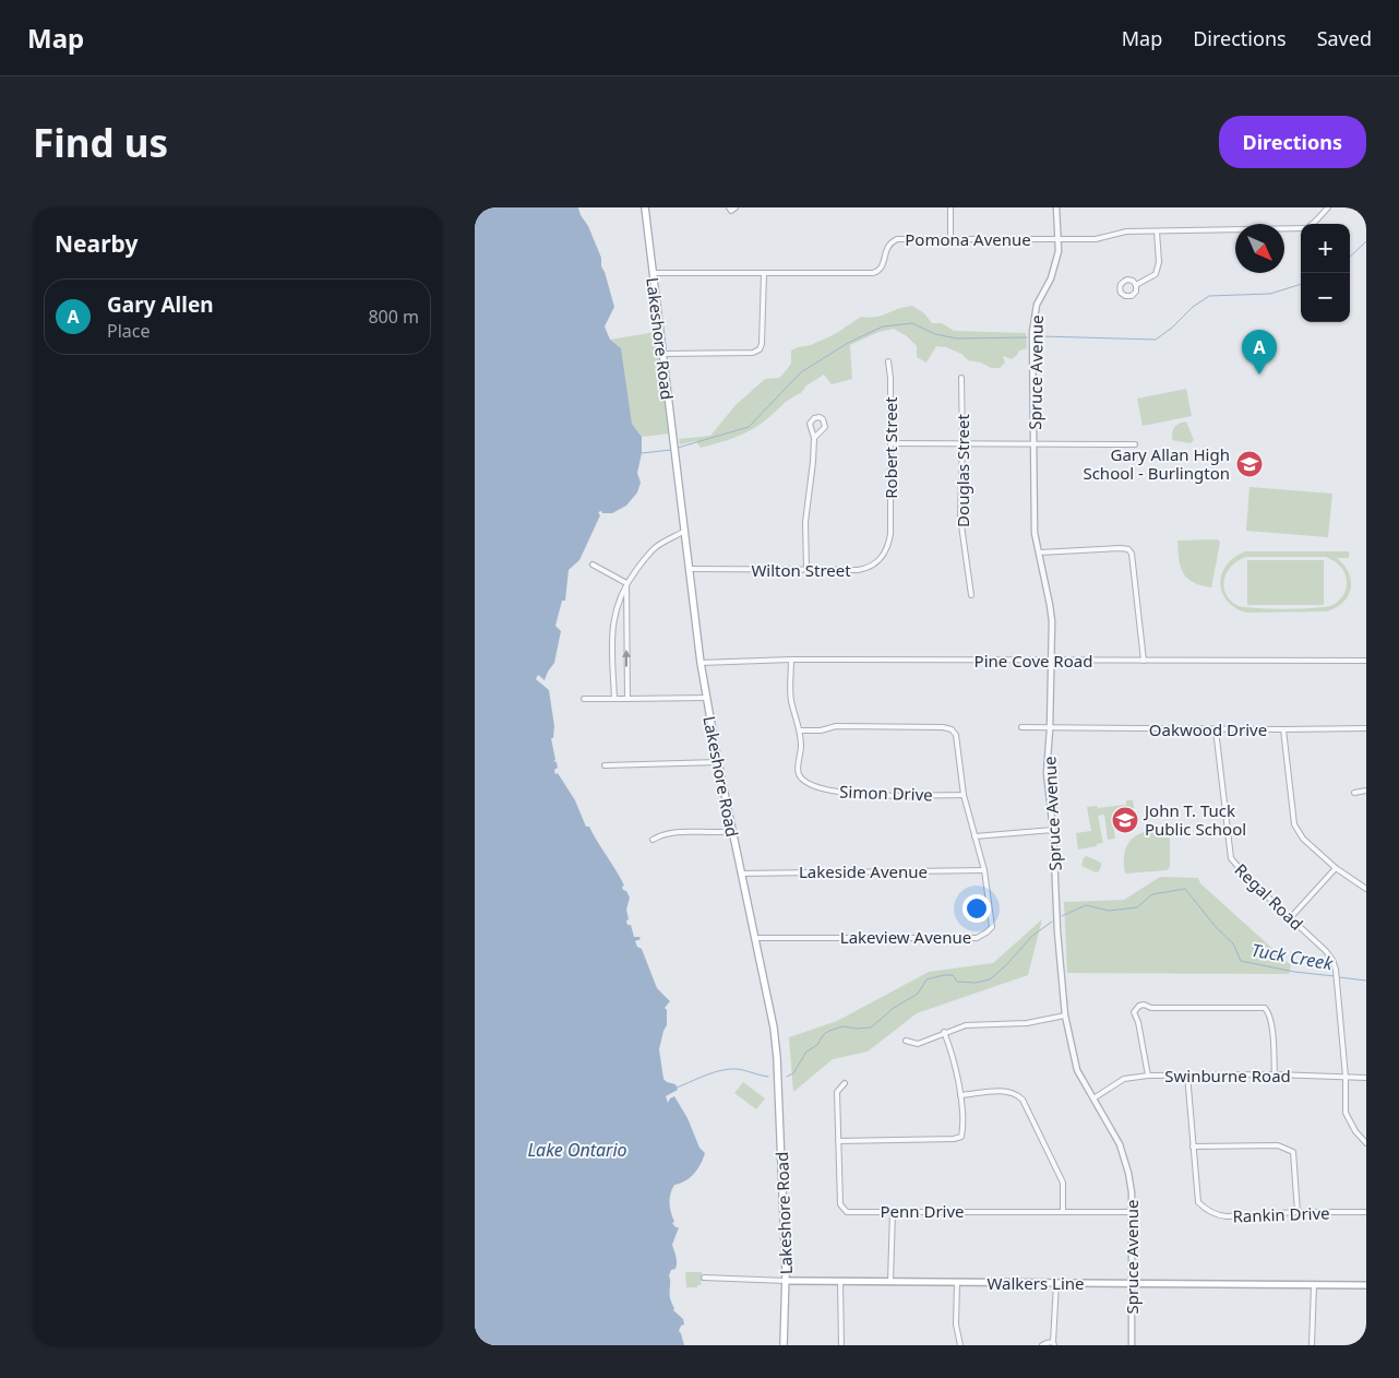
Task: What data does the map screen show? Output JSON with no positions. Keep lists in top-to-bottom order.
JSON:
{
  "streets": {
    "main road": ["Lakeshore Road", "Walkers Line"],
    "street": [
      "Pomona Avenue",
      "Spruce Avenue",
      "Robert Street",
      "Douglas Street",
      "Wilton Street",
      "Pine Cove Road",
      "Oakwood Drive",
      "Simon Drive",
      "Lakeside Avenue",
      "Regal Road",
      "Lakeview Avenue",
      "Swinburne Road",
      "Penn Drive",
      "Rankin Drive"
    ]
  },
  "crossings": [
    ["Pomona Avenue", "Lakeshore Road"],
    ["Pomona Avenue", "Spruce Avenue"],
    ["Lakeshore Road", "Wilton Street"],
    ["Lakeshore Road", "Pine Cove Road"],
    ["Lakeshore Road", "Lakeside Avenue"],
    ["Lakeshore Road", "Lakeview Avenue"],
    ["Lakeshore Road", "Walkers Line"],
    ["Spruce Avenue", "Pine Cove Road"],
    ["Spruce Avenue", "Oakwood Drive"],
    ["Spruce Avenue", "Swinburne Road"],
    ["Spruce Avenue", "Penn Drive"],
    ["Spruce Avenue", "Walkers Line"],
    ["Robert Street", "Wilton Street"],
    ["Pine Cove Road", "Simon Drive"],
    ["Oakwood Drive", "Regal Road"],
    ["Simon Drive", "Lakeview Avenue"],
    ["Lakeside Avenue", "Lakeview Avenue"],
    ["Regal Road", "Swinburne Road"],
    ["Swinburne Road", "Rankin Drive"]
  ],
  "water": ["Tuck Creek", "Lake Ontario"],
  "places": {
    "school or university": ["Gary Allan High School - Burlington", "John T. Tuck Public School"]
  },
  "north": "bottom right",
  "page": {
    "header": "Map",
    "nav": ["Map", "Directions", "Saved"],
    "buttons": "Directions",
    "title": "Find us",
    "heading": "Nearby",
    "map_buttons": ["+", "−"],
    "list": [
      {
        "mark": "A",
        "name": "Gary Allen",
        "note": "Place",
        "value": "800 m"
      }
    ],
    "pins": "A"
  }
}
